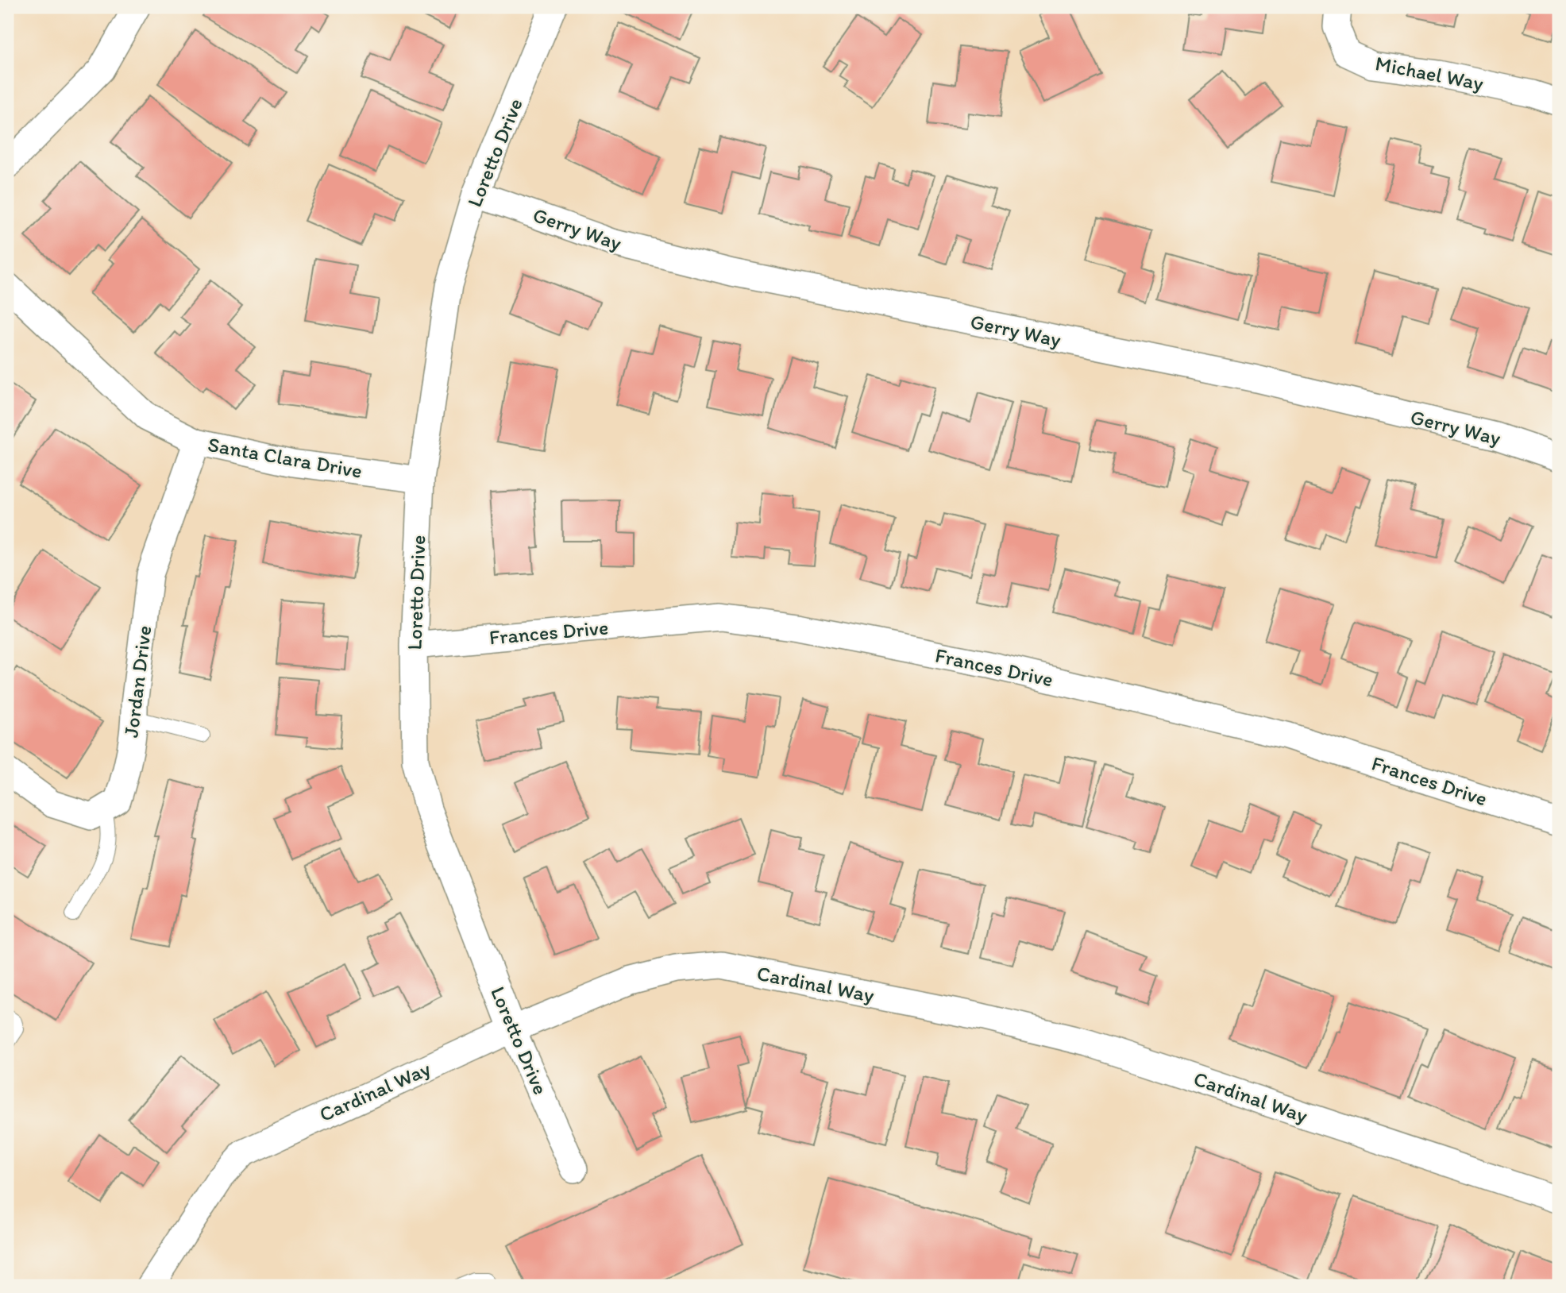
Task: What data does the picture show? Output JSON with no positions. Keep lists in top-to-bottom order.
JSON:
{
  "streets": {
    "street": [
      "Michael Way",
      "Loretto Drive",
      "Gerry Way",
      "Santa Clara Drive",
      "Frances Drive",
      "Jordan Drive",
      "Cardinal Way"
    ]
  },
  "crossings": [
    ["Loretto Drive", "Gerry Way"],
    ["Loretto Drive", "Santa Clara Drive"],
    ["Loretto Drive", "Frances Drive"],
    ["Loretto Drive", "Cardinal Way"],
    ["Santa Clara Drive", "Jordan Drive"]
  ]
}
